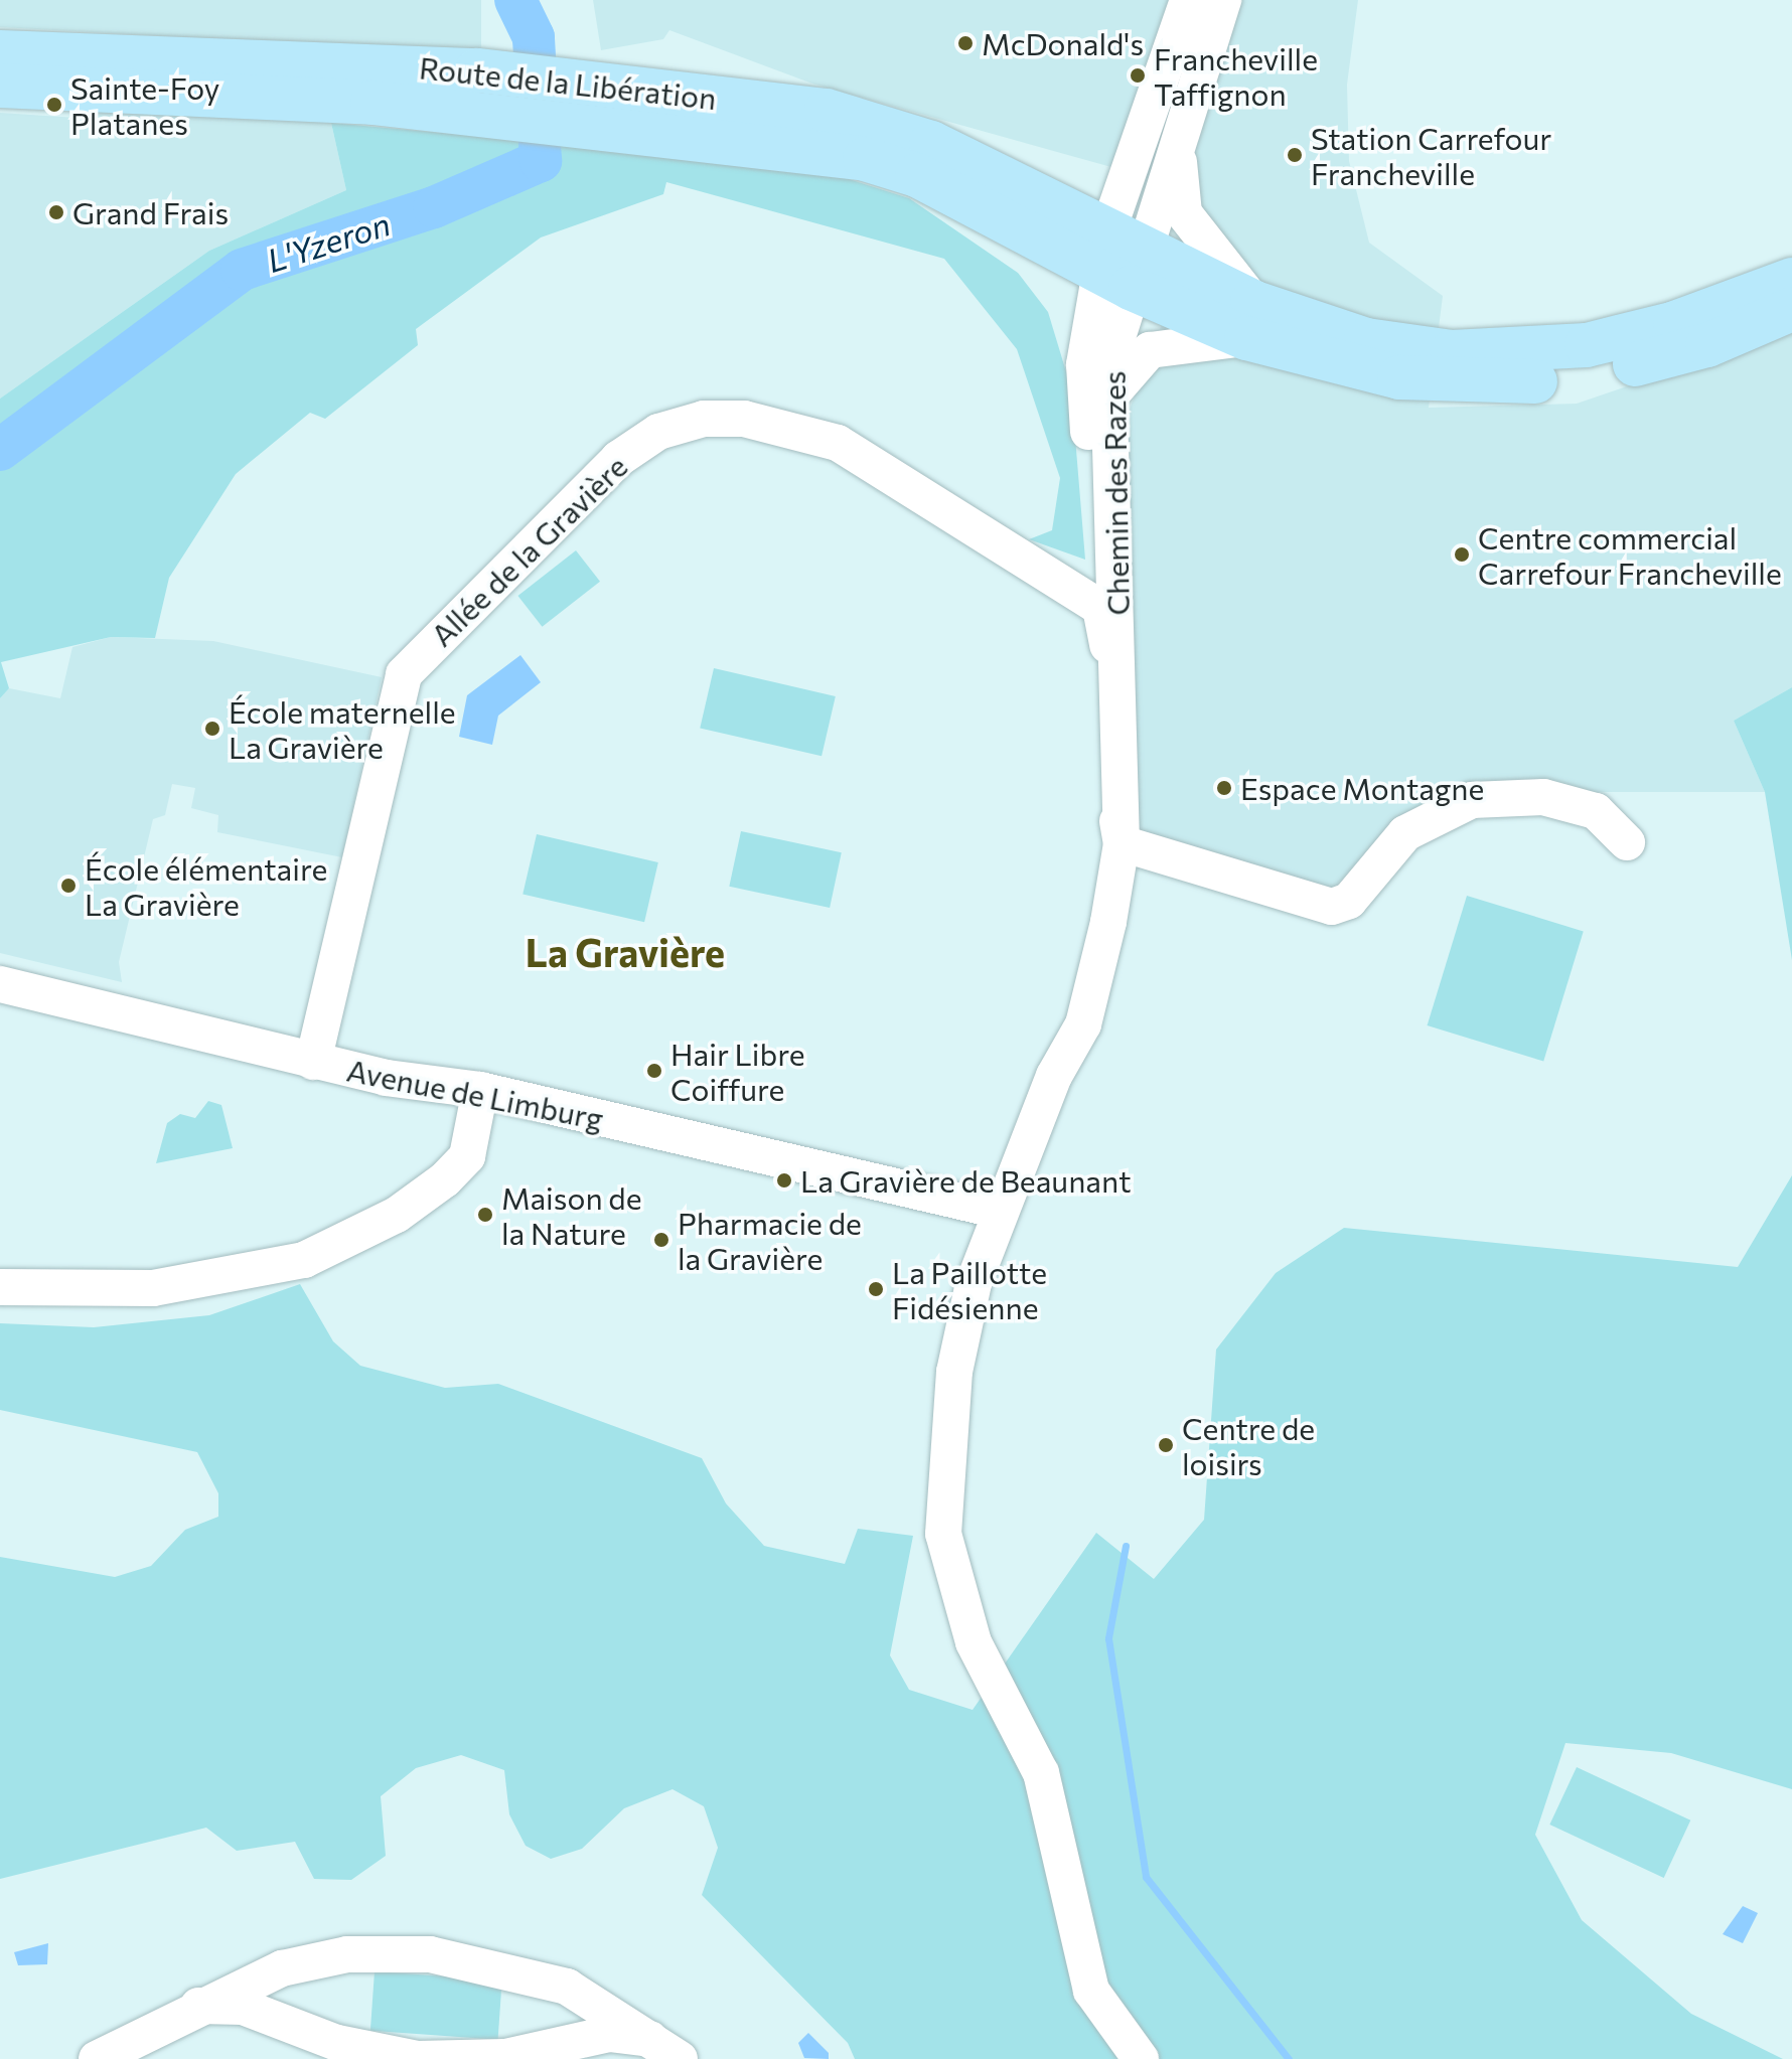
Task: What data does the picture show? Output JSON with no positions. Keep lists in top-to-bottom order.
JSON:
{
  "streets": {
    "main road": ["Route de la Libération"],
    "street": ["Chemin des Razes", "Allée de la Gravière", "Avenue de Limburg"]
  },
  "crossings": [
    ["Route de la Libération", "Chemin des Razes"],
    ["Chemin des Razes", "Allée de la Gravière"],
    ["Chemin des Razes", "Avenue de Limburg"],
    ["Allée de la Gravière", "Avenue de Limburg"]
  ],
  "districts": ["La Gravière"],
  "water": ["L'Yzeron"],
  "places": [
    "McDonald's",
    "Francheville Taffignon",
    "Sainte-Foy Platanes",
    "Station Carrefour Francheville",
    "Grand Frais",
    "Centre commercial Carrefour Francheville",
    "École maternelle La Gravière",
    "Espace Montagne",
    "École élémentaire La Gravière",
    "Hair Libre Coiffure",
    "La Gravière de Beaunant",
    "Maison de la Nature",
    "Pharmacie de la Gravière",
    "La Paillotte Fidésienne",
    "Centre de loisirs"
  ]
}
